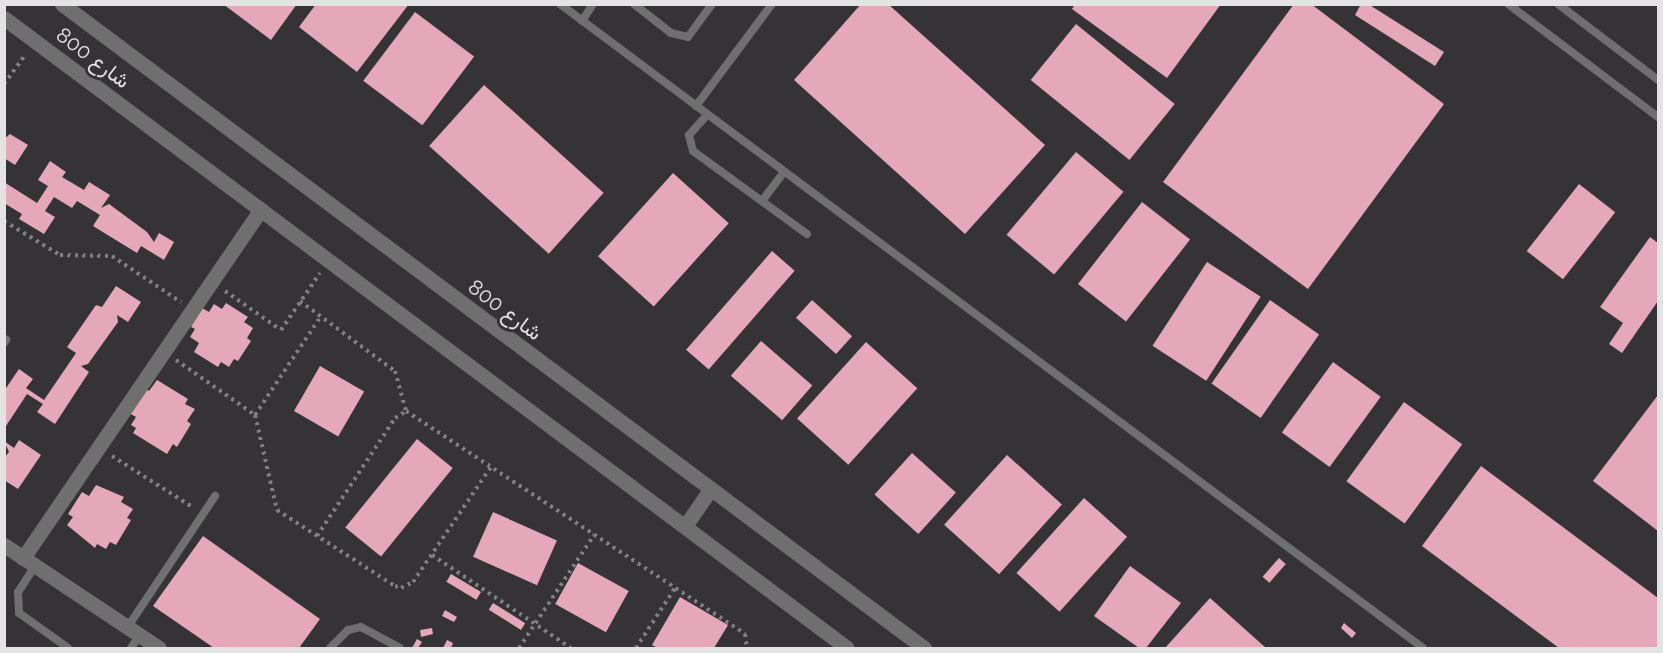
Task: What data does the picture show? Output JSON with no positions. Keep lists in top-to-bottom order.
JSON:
{
  "streets": {
    "street": ["شارع 800"]
  }
}
